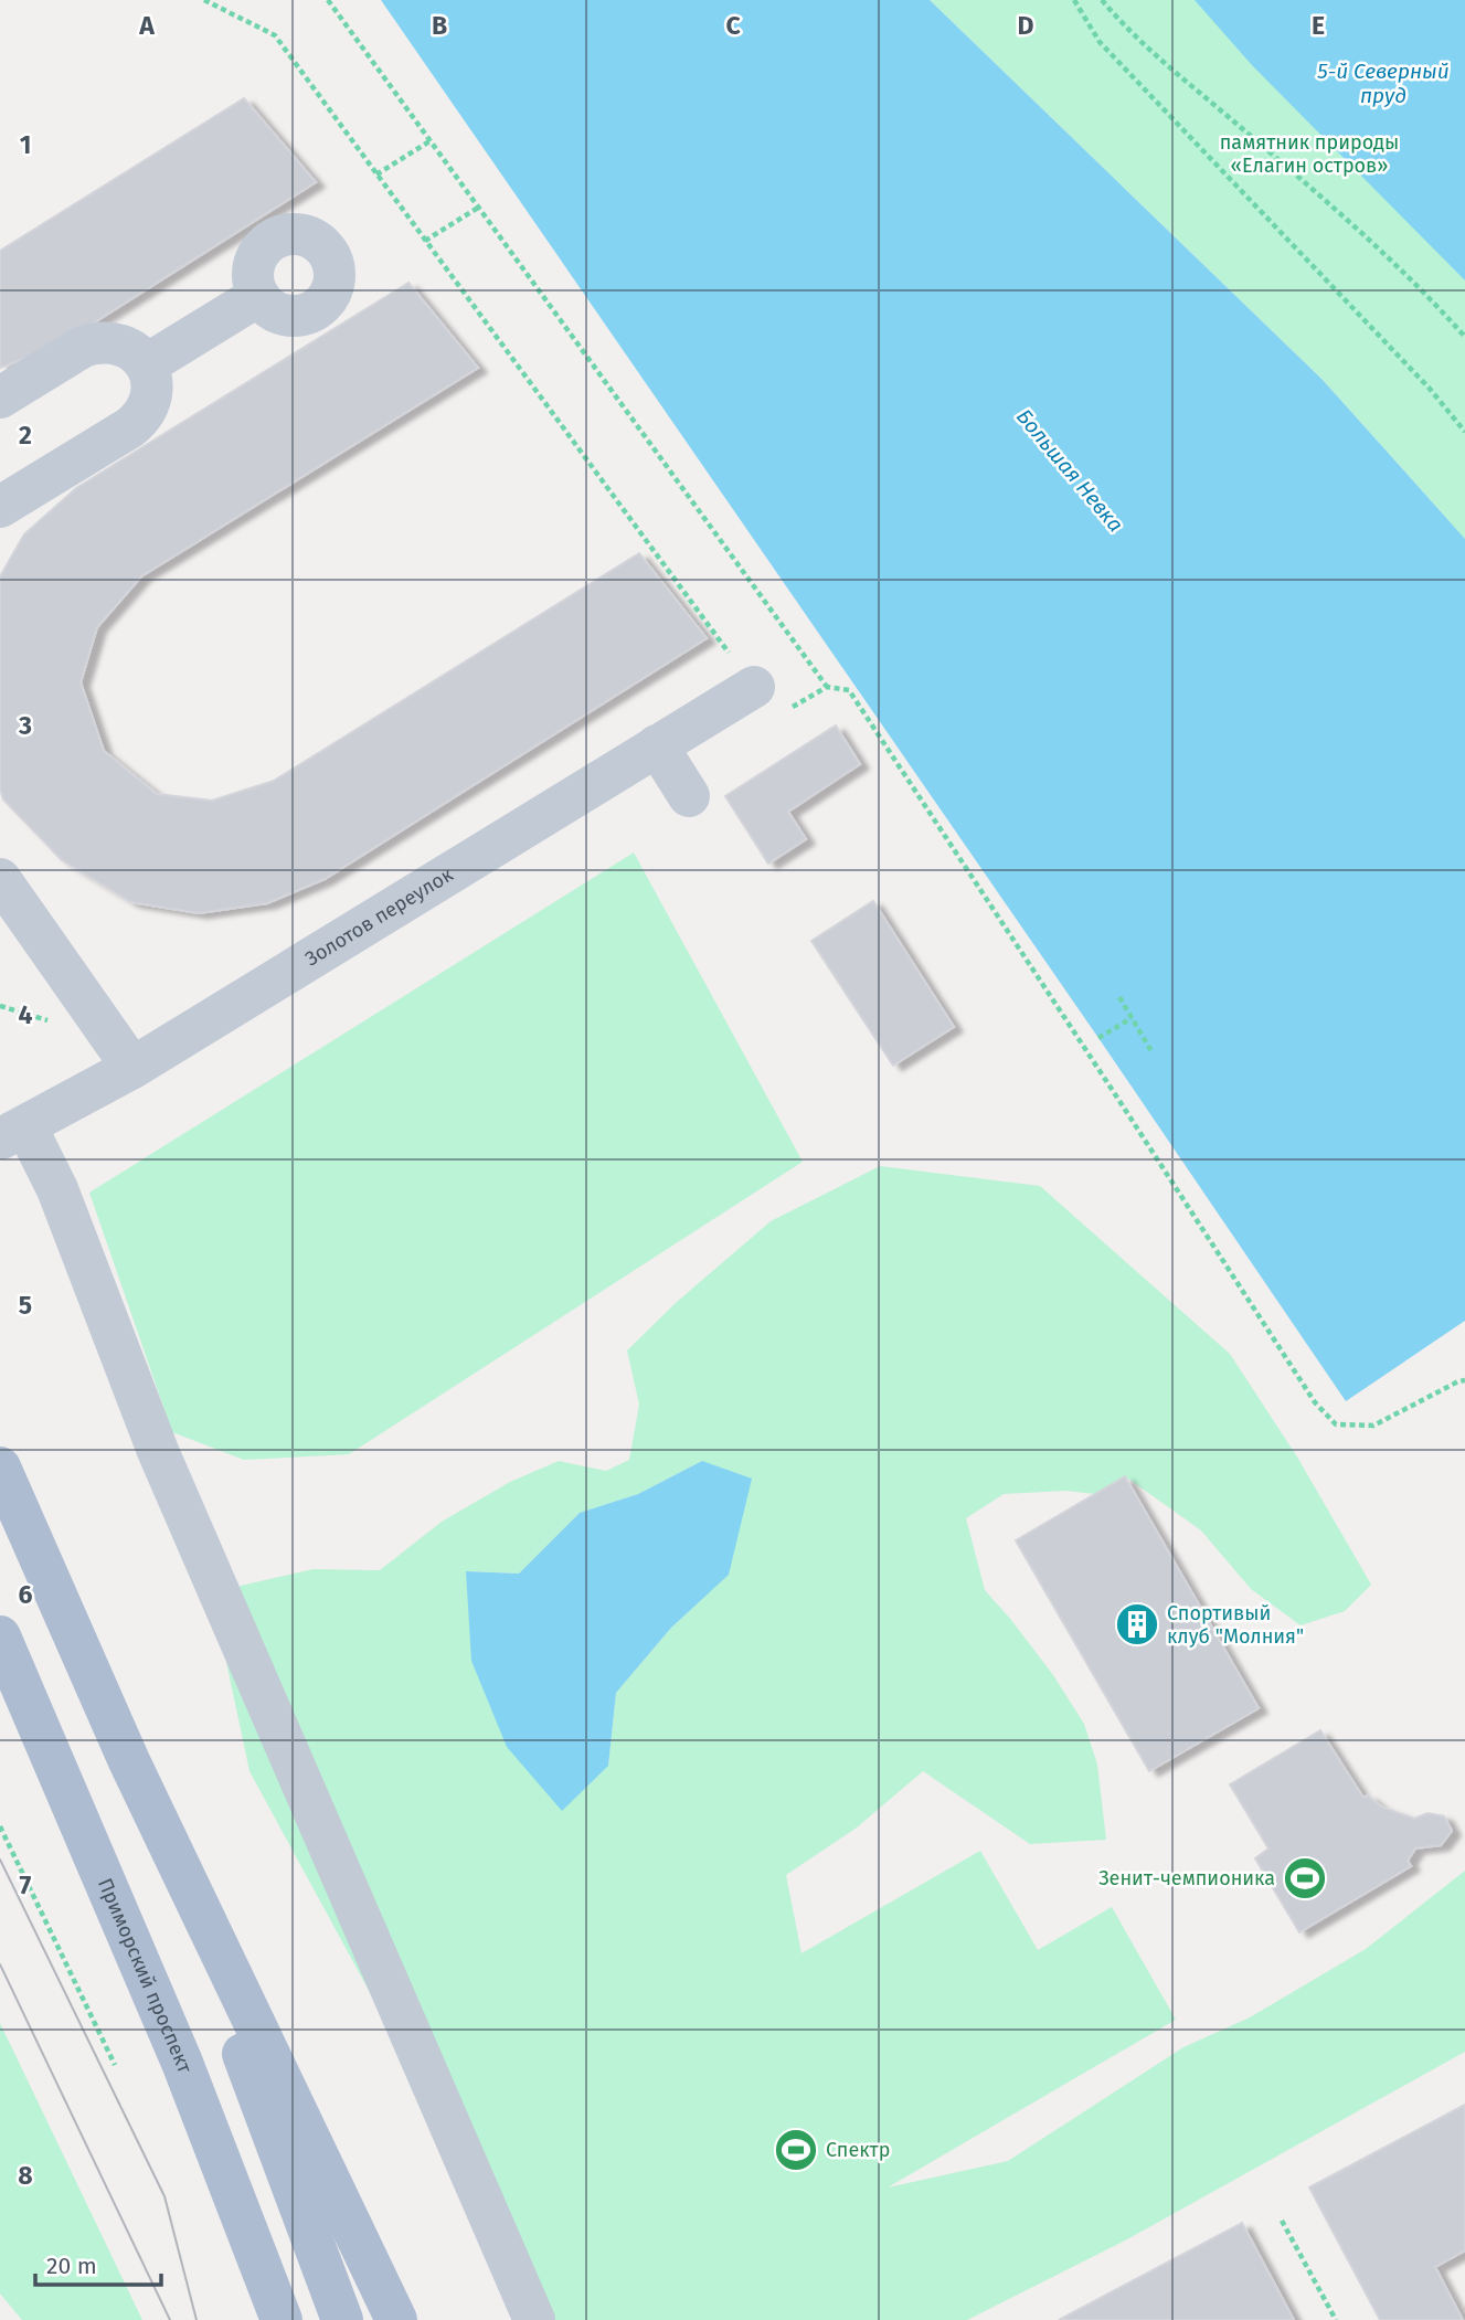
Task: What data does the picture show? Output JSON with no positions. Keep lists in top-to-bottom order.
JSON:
{
  "streets": {
    "main road": ["Приморский проспект"],
    "street": ["Золотов переулок"]
  },
  "water": ["5-й Северный пруд", "Большая Невка"],
  "parks": ["памятник природы «Елагин остров»"],
  "places": {
    "building": ["Спортивый клуб \"Молния\""],
    "sports": ["Зенит-чемпионика", "Спектр"]
  },
  "scale_bar": "20 m",
  "grid": {
    "columns": [
      "A",
      "B",
      "C",
      "D",
      "E"
    ],
    "rows": [
      "1",
      "2",
      "3",
      "4",
      "5",
      "6",
      "7",
      "8"
    ]
  }
}
